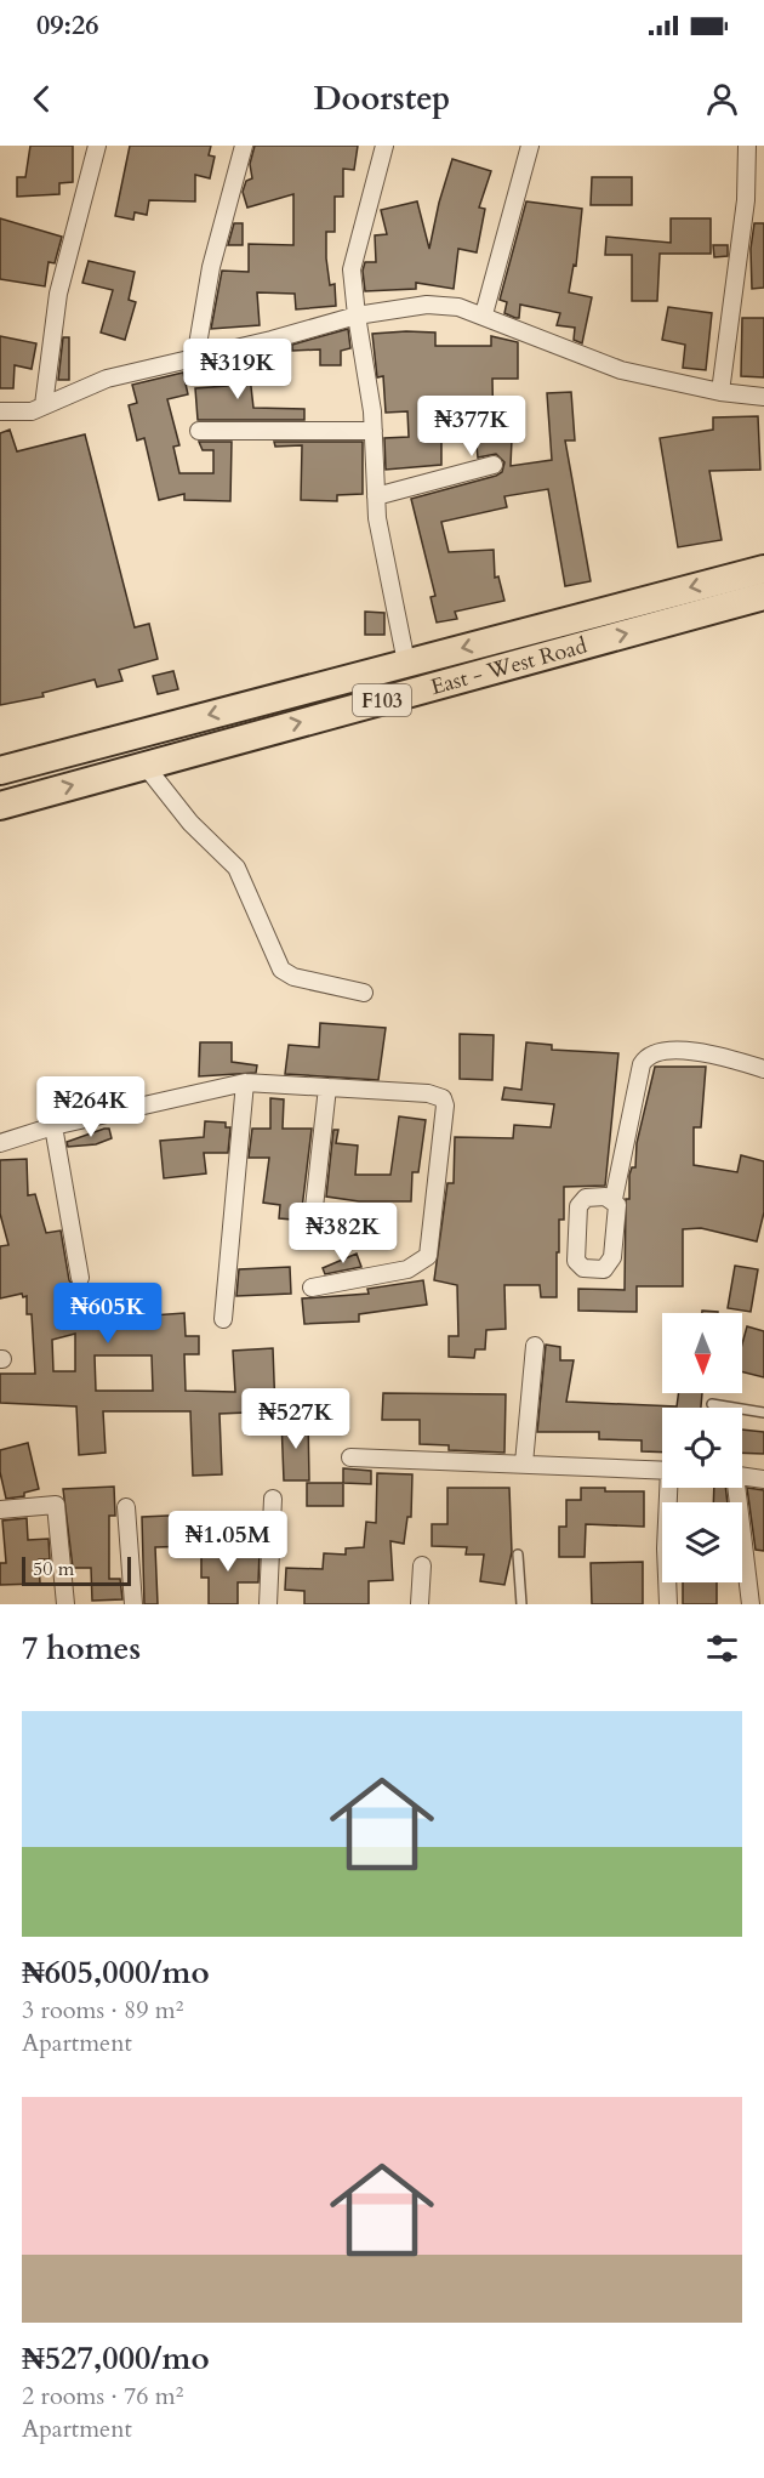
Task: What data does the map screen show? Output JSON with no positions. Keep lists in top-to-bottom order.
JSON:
{
  "streets": {
    "main road": ["East - West Road", "F103"]
  },
  "scale_bar": "50 m",
  "north": "bottom",
  "page": {
    "status": "09:26",
    "header": "Doorstep",
    "price": [
      "₦319K",
      "₦377K",
      "₦264K",
      "₦382K",
      "₦605K",
      "₦527K",
      "₦1.05M"
    ],
    "scale": "50 m",
    "heading": "7 homes",
    "list": [
      {
        "name": "₦605,000/mo",
        "note": "3 rooms · 89 m² · Apartment"
      },
      {
        "name": "₦527,000/mo",
        "note": "2 rooms · 76 m² · Apartment"
      }
    ]
  }
}
